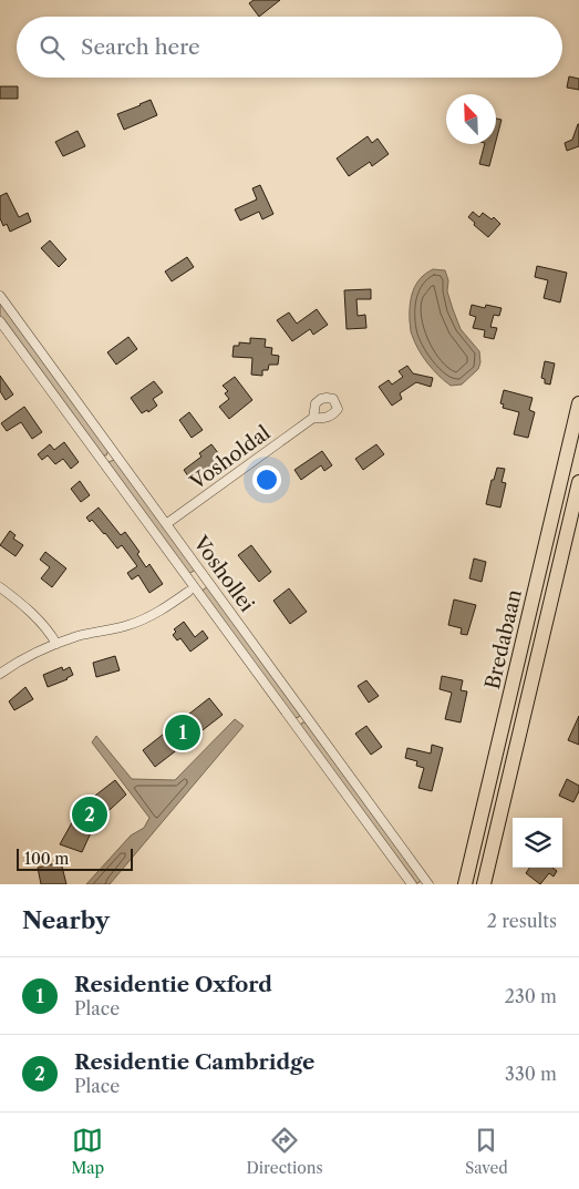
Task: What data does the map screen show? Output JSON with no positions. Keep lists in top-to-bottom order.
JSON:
{
  "streets": {
    "main road": ["Bredabaan"],
    "street": ["Vosholdal", "Voshollei"]
  },
  "crossings": [
    ["Vosholdal", "Voshollei"]
  ],
  "scale_bar": "100 m",
  "north": "top left",
  "page": {
    "search": "Search here",
    "pins": ["1", "2"],
    "scale": "100 m",
    "heading": ["Nearby", "2 results"],
    "list": [
      {
        "mark": "1",
        "name": "Residentie Oxford",
        "note": "Place",
        "value": "230 m"
      },
      {
        "mark": "2",
        "name": "Residentie Cambridge",
        "note": "Place",
        "value": "330 m"
      }
    ],
    "nav": ["Map", "Directions", "Saved"]
  }
}
